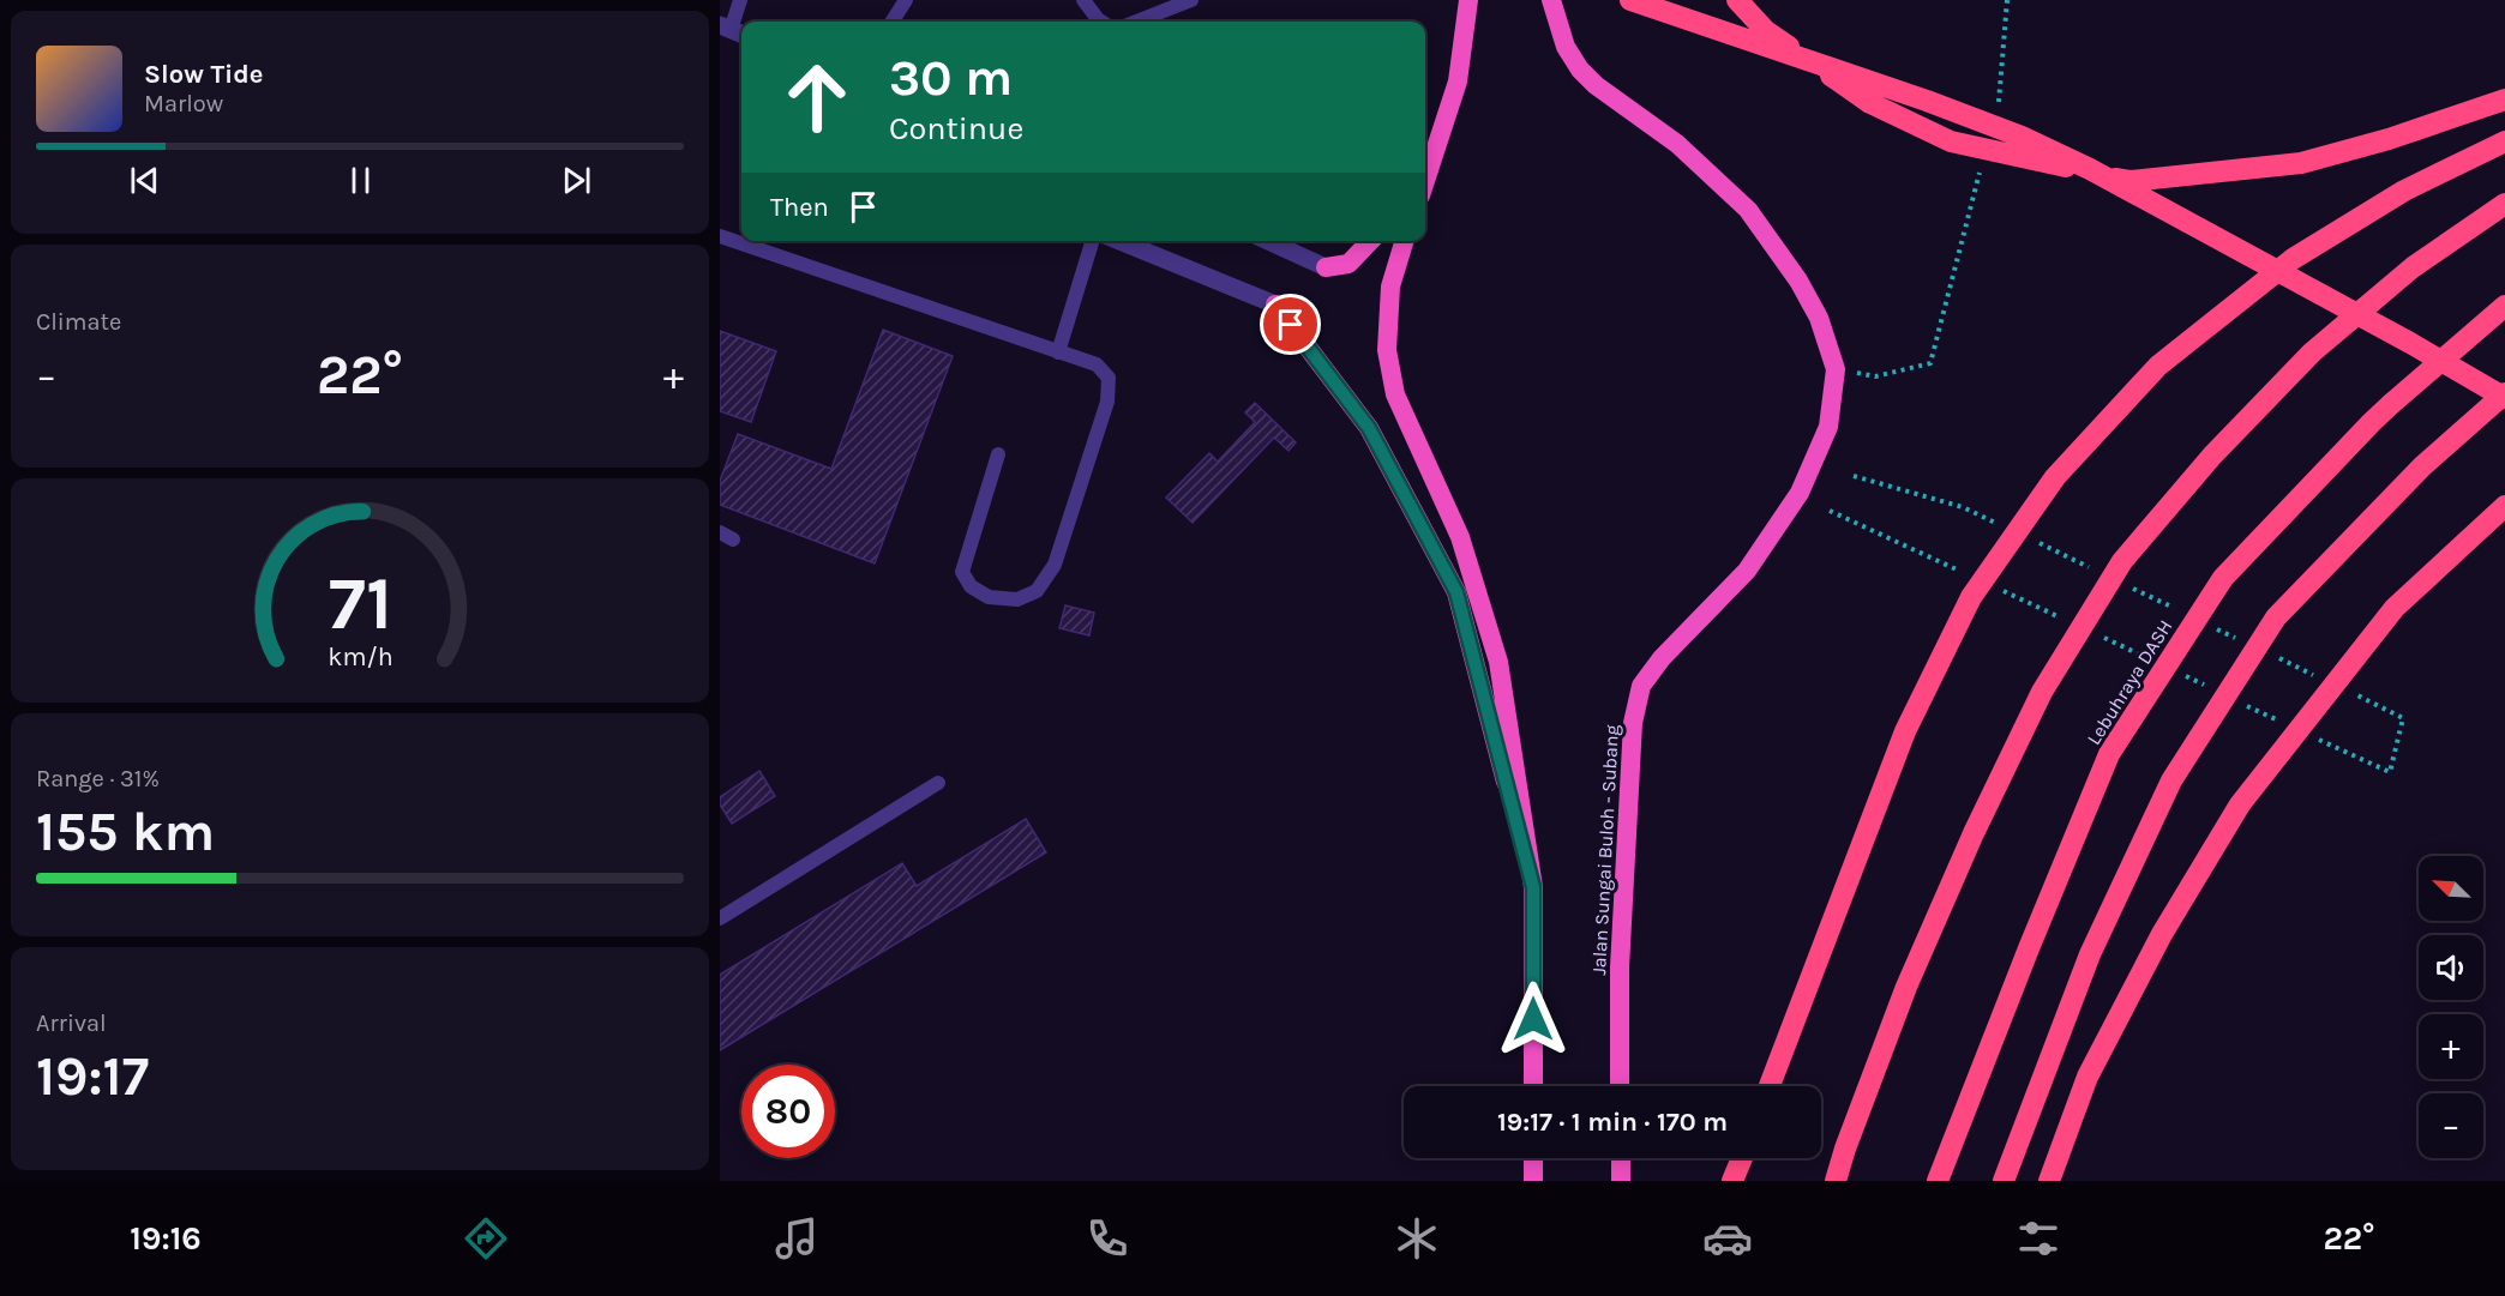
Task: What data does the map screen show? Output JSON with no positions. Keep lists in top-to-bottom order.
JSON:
{
  "streets": {
    "highway": ["Lebuhraya DASH", "Jalan Sungai Buloh - Subang"]
  },
  "north": "top left",
  "page": {
    "turn": ["30 m", "Continue"],
    "song": ["Slow Tide", "Marlow"],
    "then": "Then",
    "tile": [
      "Climate",
      ["Range · 31%", "155 km"],
      ["Arrival", "19:17"]
    ],
    "heat": ["−", "22°", "+"],
    "map_buttons": ["+", "−"],
    "limit": "80",
    "trip": "19:17 · 1 min · 170 m",
    "tabs": ["19:16", "22°"],
    "gauge": ["71", "km/h"]
  }
}
